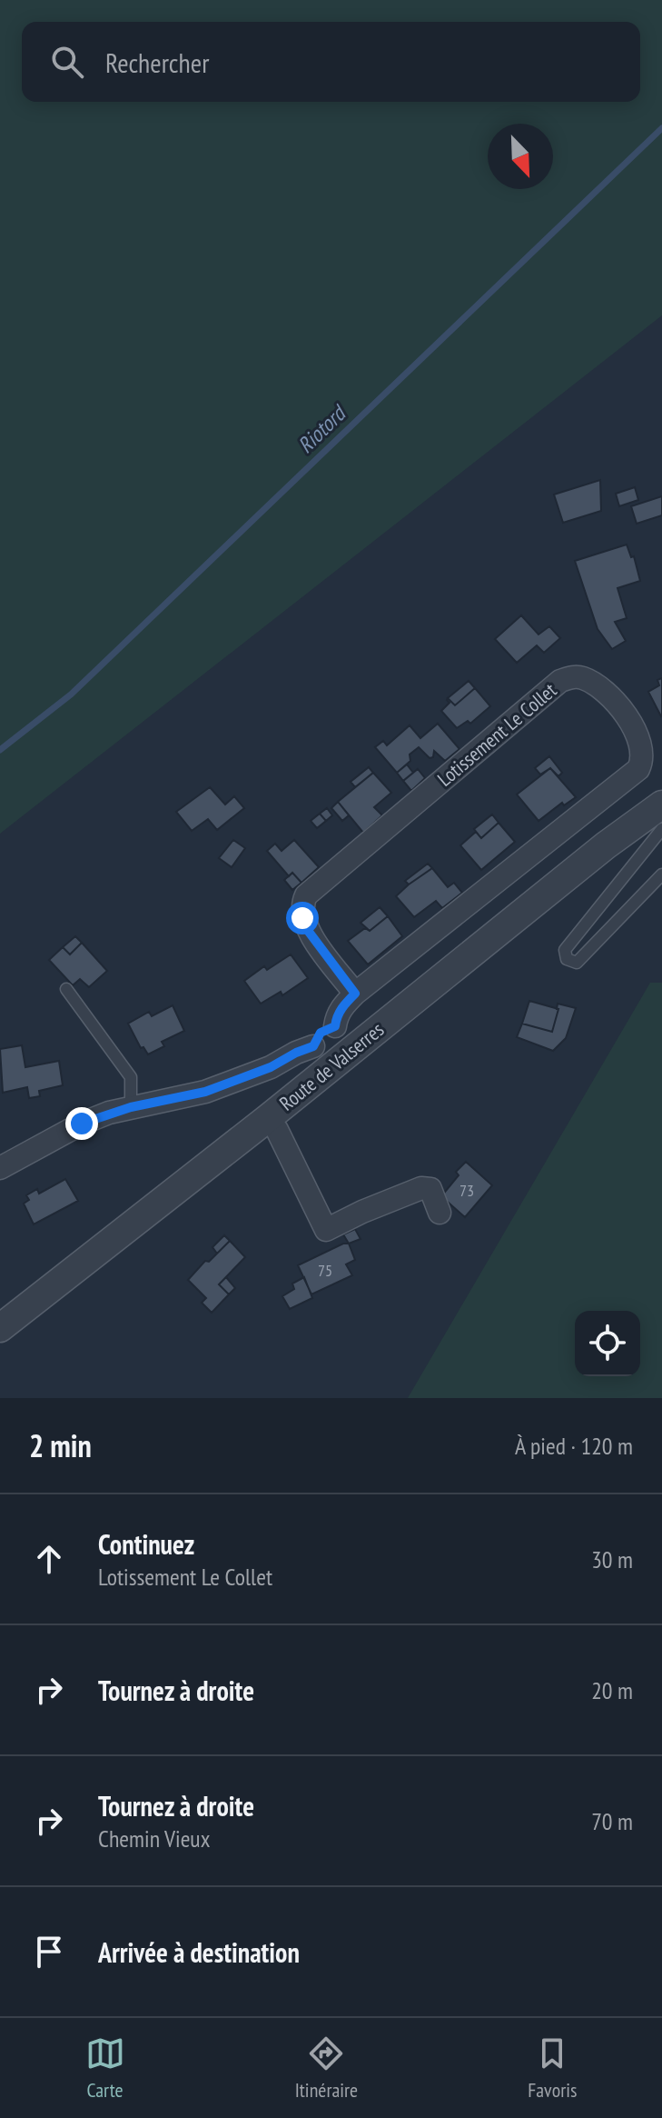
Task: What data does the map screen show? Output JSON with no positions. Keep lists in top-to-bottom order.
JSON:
{
  "streets": {
    "street": ["Lotissement Le Collet", "Route de Valserres"]
  },
  "crossings": [
    ["Lotissement Le Collet", "Route de Valserres"]
  ],
  "water": ["Riotord"],
  "house_numbers": ["73", "75"],
  "north": "bottom right",
  "page": {
    "search": "Rechercher",
    "heading": ["2 min", "À pied · 120 m"],
    "list": [
      ["Continuez", "Lotissement Le Collet", "30 m"],
      ["Tournez à droite", "20 m"],
      ["Tournez à droite", "Chemin Vieux", "70 m"],
      "Arrivée à destination"
    ],
    "nav": ["Carte", "Itinéraire", "Favoris"]
  }
}
